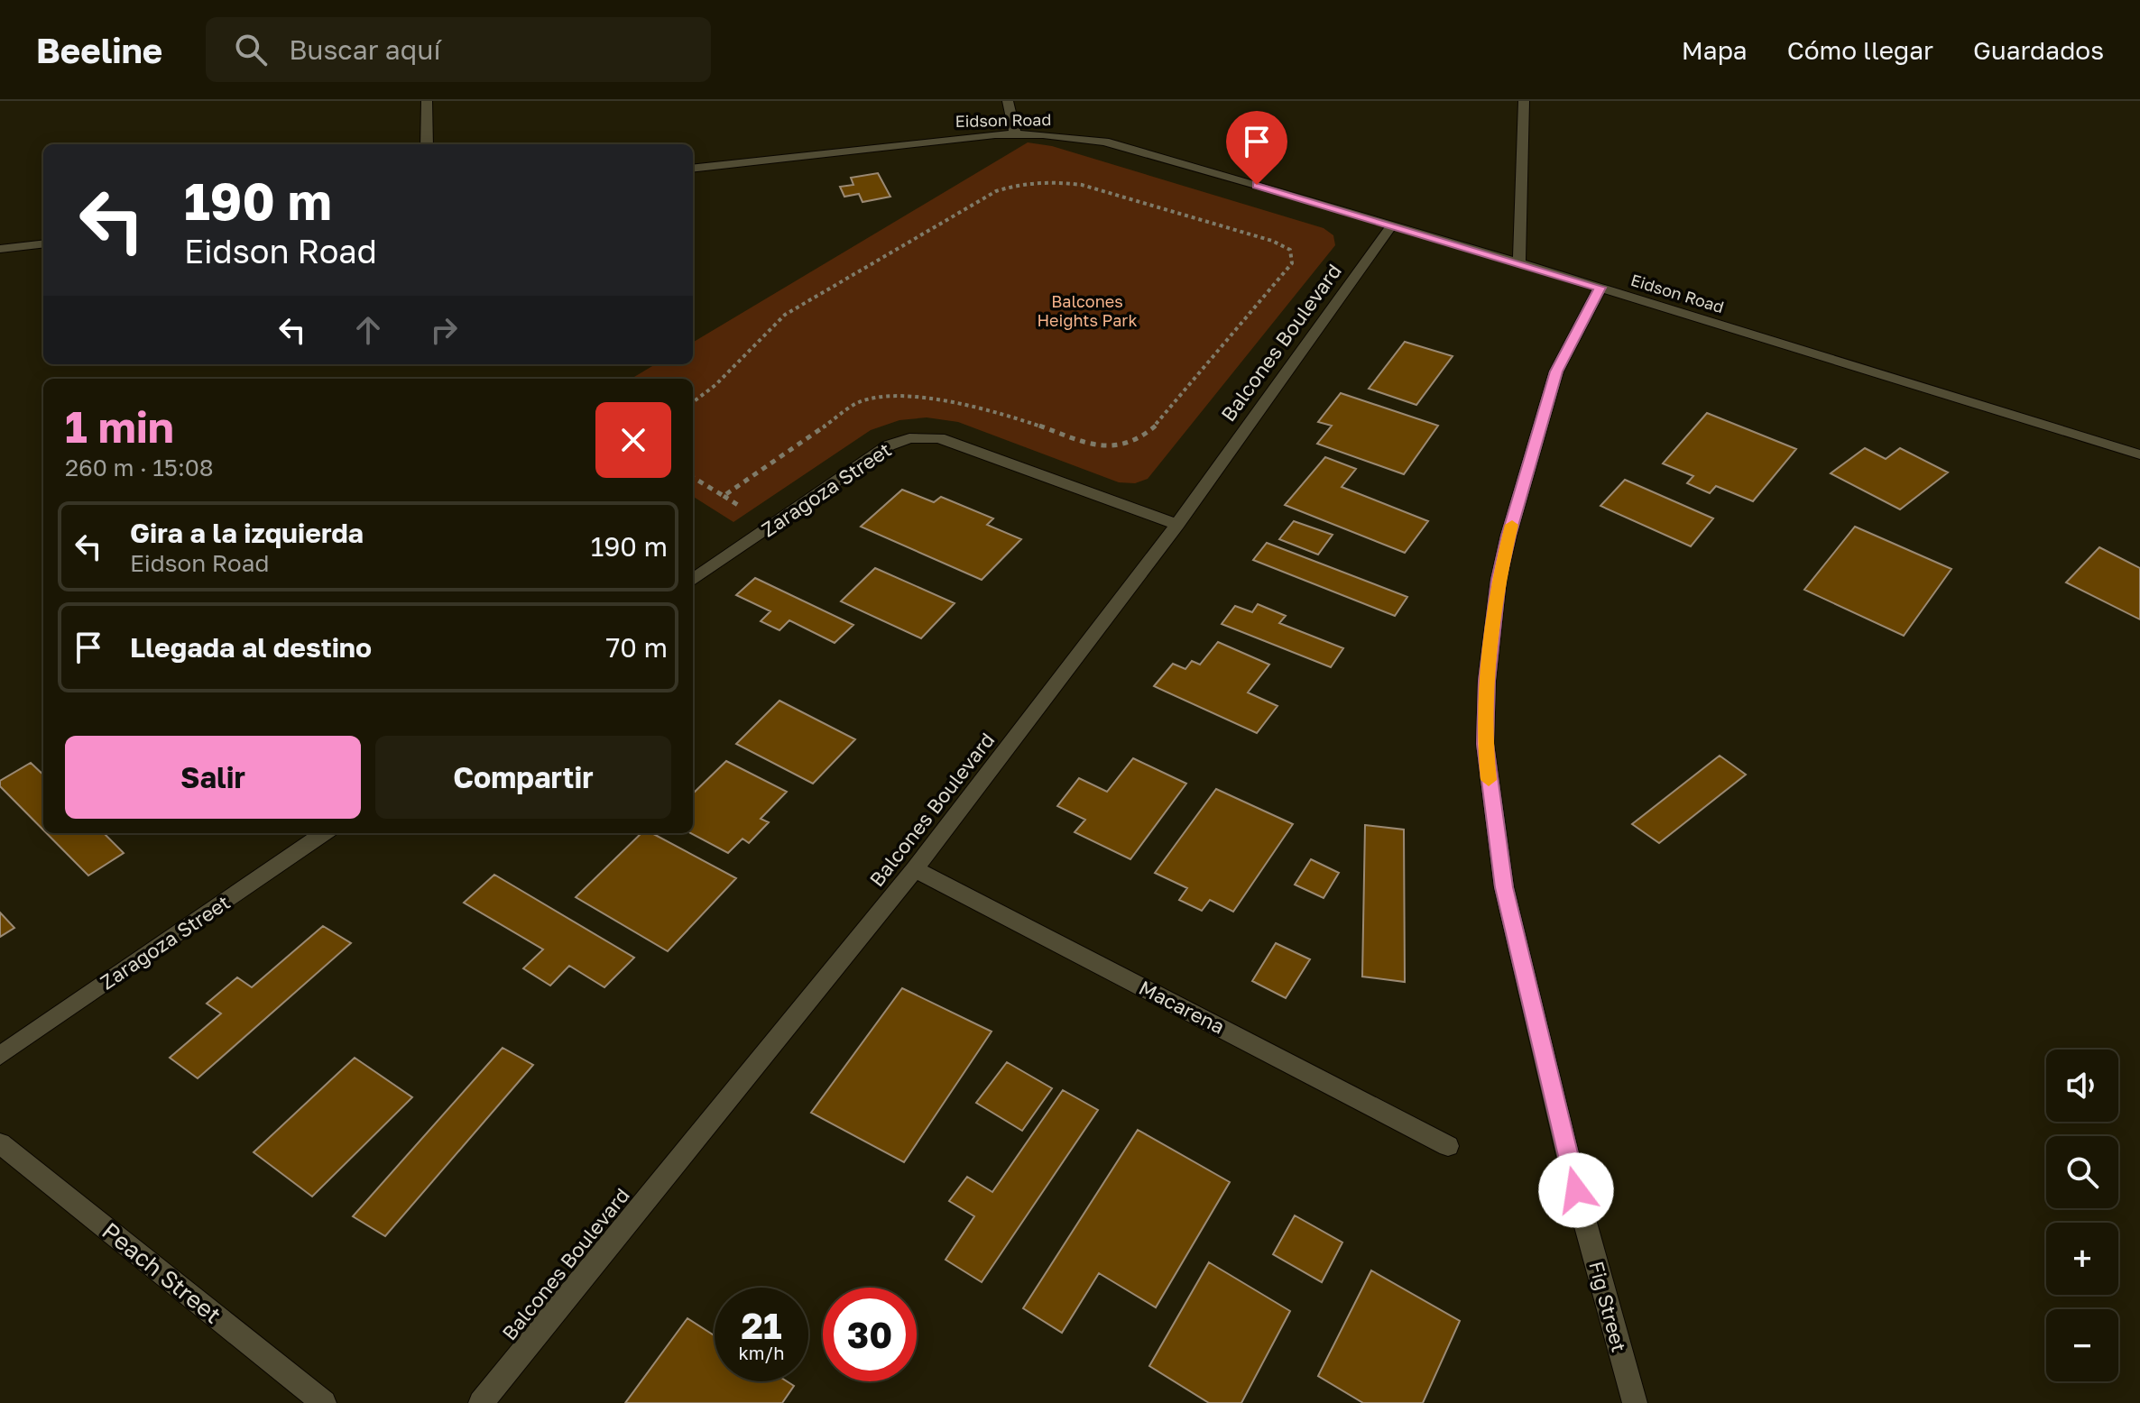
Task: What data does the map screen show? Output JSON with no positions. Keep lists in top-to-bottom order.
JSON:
{
  "streets": {
    "street": [
      "Eidson Road",
      "Balcones Boulevard",
      "Zaragoza Street",
      "Macarena",
      "Peach Street",
      "Fig Street"
    ]
  },
  "crossings": [
    ["Eidson Road", "Balcones Boulevard"],
    ["Eidson Road", "Fig Street"],
    ["Balcones Boulevard", "Zaragoza Street"],
    ["Balcones Boulevard", "Macarena"]
  ],
  "parks": ["Balcones Heights Park"],
  "page": {
    "header": "Beeline",
    "search": "Buscar aquí",
    "nav": ["Mapa", "Cómo llegar", "Guardados"],
    "turn": ["190 m", "Eidson Road"],
    "heading": ["1 min", "260 m · 15:08"],
    "list": [
      {
        "name": "Gira a la izquierda",
        "note": "Eidson Road",
        "value": "190 m"
      },
      {
        "name": "Llegada al destino",
        "value": "70 m"
      }
    ],
    "buttons": ["Salir", "Compartir"],
    "map_buttons": ["+", "−"],
    "speed": "21 km/h",
    "limit": "30"
  }
}
